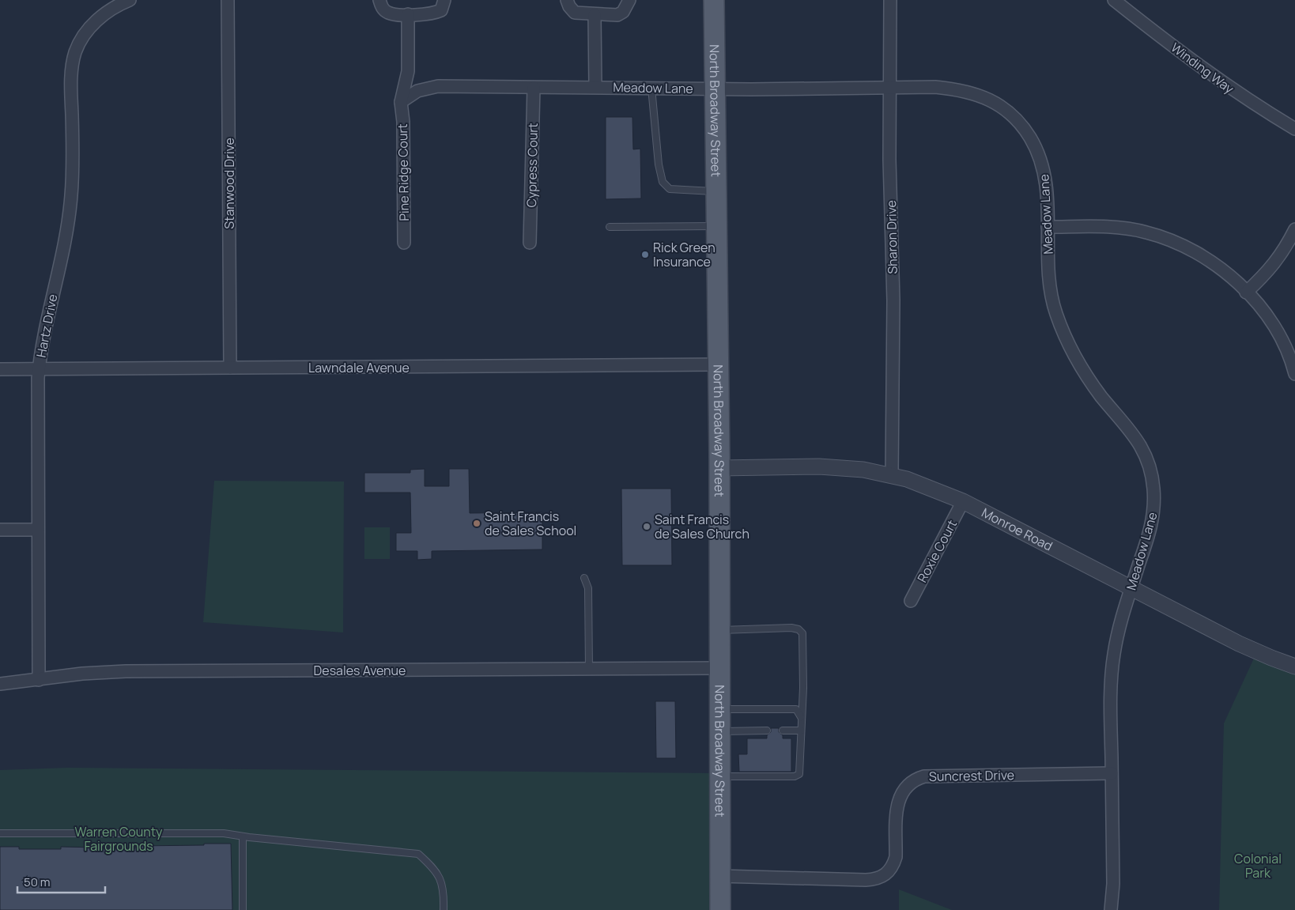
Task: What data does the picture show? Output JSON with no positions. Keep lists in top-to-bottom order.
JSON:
{
  "streets": {
    "main road": ["North Broadway Street"],
    "street": [
      "Winding Way",
      "Meadow Lane",
      "Cypress Court",
      "Pine Ridge Court",
      "Stanwood Drive",
      "Sharon Drive",
      "Hartz Drive",
      "Lawndale Avenue",
      "Monroe Road",
      "Roxie Court",
      "Desales Avenue",
      "Suncrest Drive"
    ]
  },
  "crossings": [
    ["Meadow Lane", "North Broadway Street"],
    ["Meadow Lane", "Cypress Court"],
    ["Meadow Lane", "Pine Ridge Court"],
    ["Meadow Lane", "Sharon Drive"],
    ["Meadow Lane", "Monroe Road"],
    ["Meadow Lane", "Suncrest Drive"],
    ["North Broadway Street", "Lawndale Avenue"],
    ["North Broadway Street", "Monroe Road"],
    ["North Broadway Street", "Desales Avenue"],
    ["North Broadway Street", "Suncrest Drive"],
    ["Stanwood Drive", "Lawndale Avenue"],
    ["Sharon Drive", "Monroe Road"],
    ["Hartz Drive", "Lawndale Avenue"],
    ["Hartz Drive", "Desales Avenue"],
    ["Monroe Road", "Roxie Court"]
  ],
  "parks": ["Warren County Fairgrounds", "Colonial Park"],
  "places": ["Rick Green Insurance", "Saint Francis de Sales School", "Saint Francis de Sales Church"],
  "scale_bar": "50 m"
}
